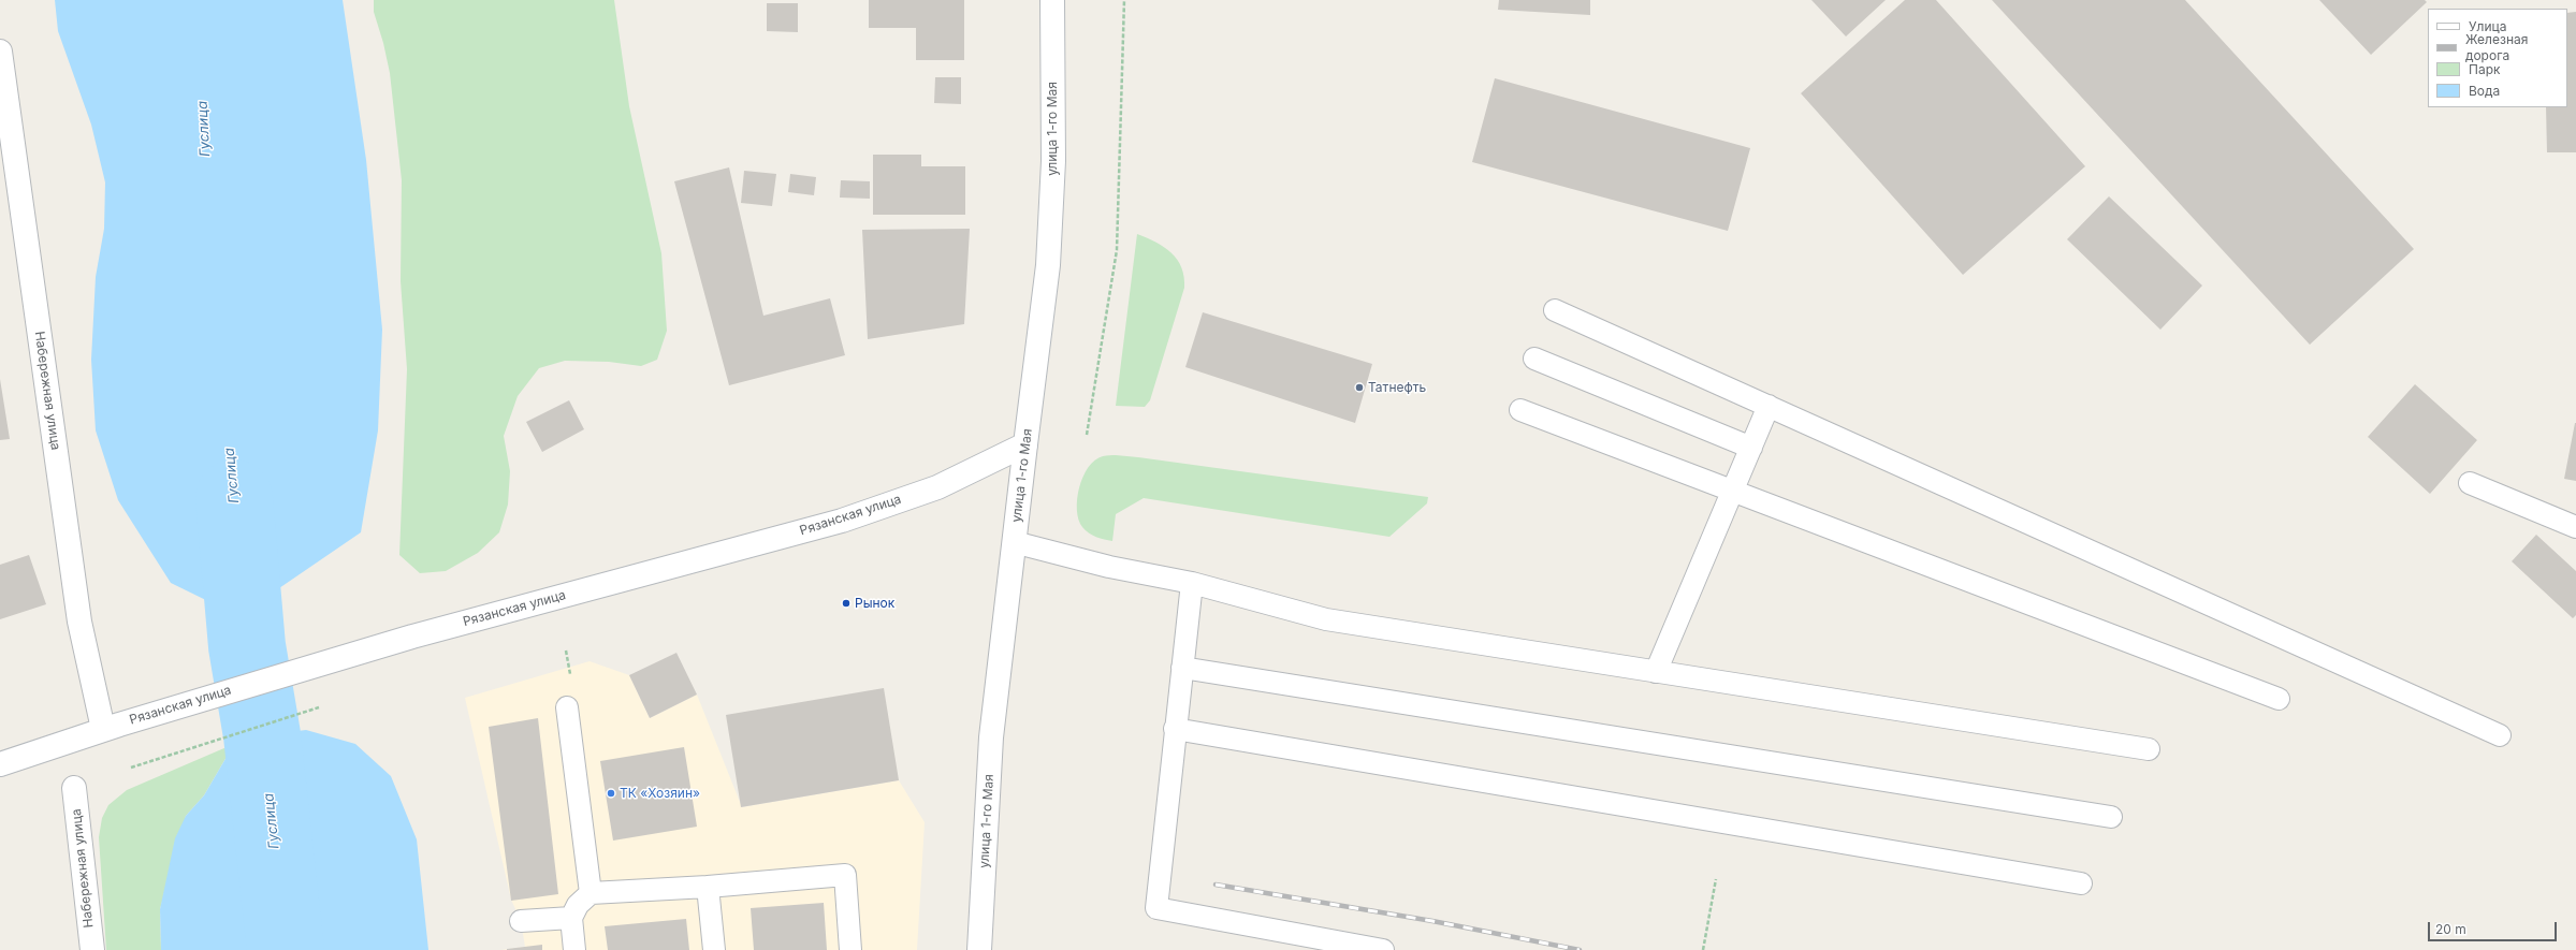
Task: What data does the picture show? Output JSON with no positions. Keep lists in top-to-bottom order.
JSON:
{
  "streets": {
    "main road": ["улица 1-го Мая", "Набережная улица", "Рязанская улица"]
  },
  "crossings": [
    ["улица 1-го Мая", "Рязанская улица"],
    ["Набережная улица", "Рязанская улица"]
  ],
  "water": ["Гуслица"],
  "places": ["Татнефть", "Рынок", "ТК «Хозяин»"],
  "legend": [
    "Улица",
    "Железная дорога",
    "Парк",
    "Вода"
  ],
  "scale_bar": "20 m"
}
